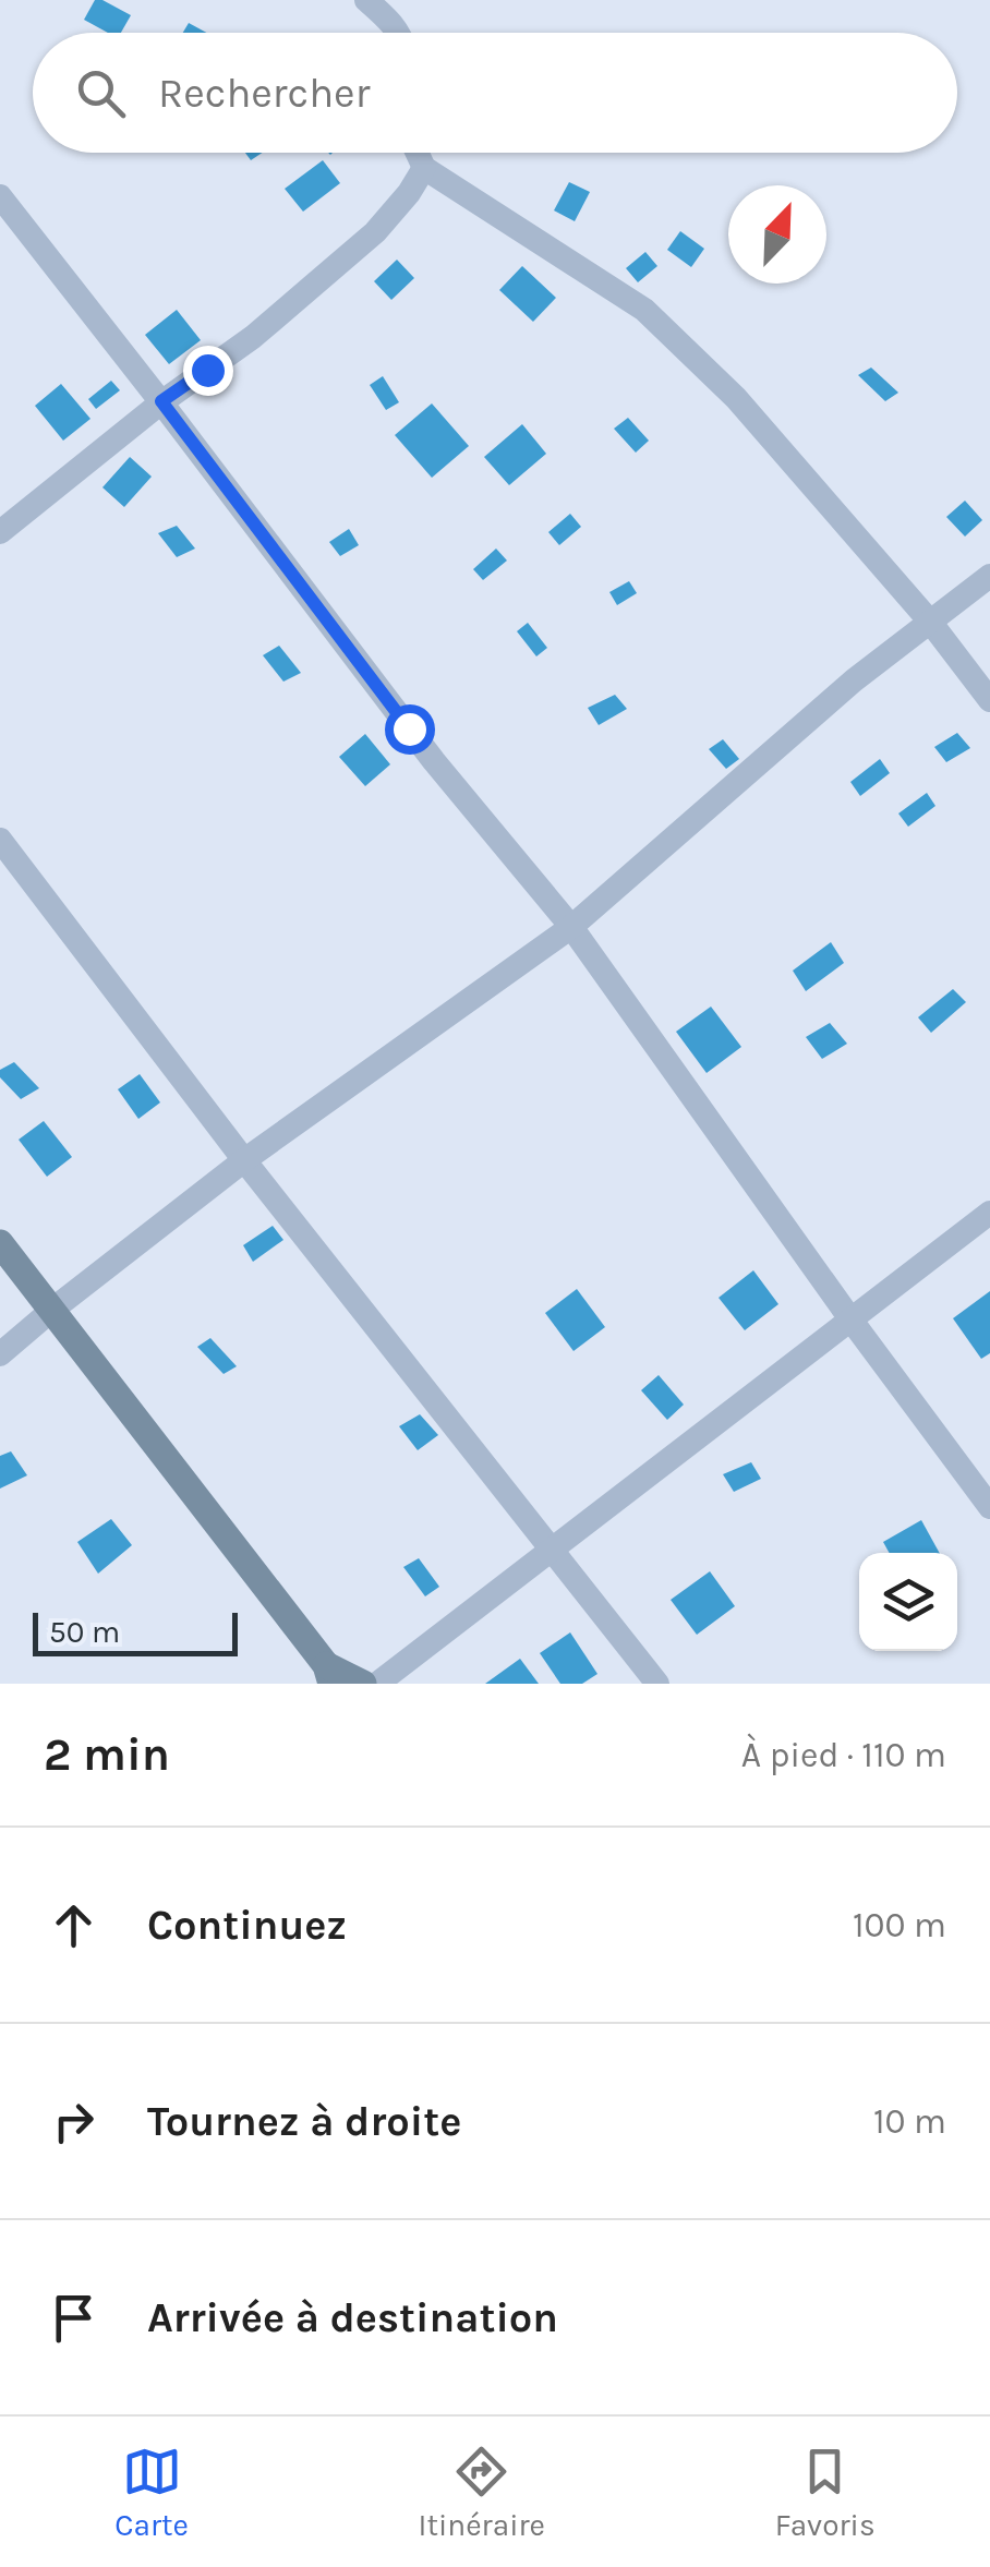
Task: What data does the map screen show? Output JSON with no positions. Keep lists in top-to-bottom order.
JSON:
{
  "scale_bar": "50 m",
  "north": "top right",
  "page": {
    "search": "Rechercher",
    "scale": "50 m",
    "heading": ["2 min", "À pied · 110 m"],
    "list": [
      ["Continuez", "100 m"],
      ["Tournez à droite", "10 m"],
      "Arrivée à destination"
    ],
    "nav": ["Carte", "Itinéraire", "Favoris"]
  }
}
